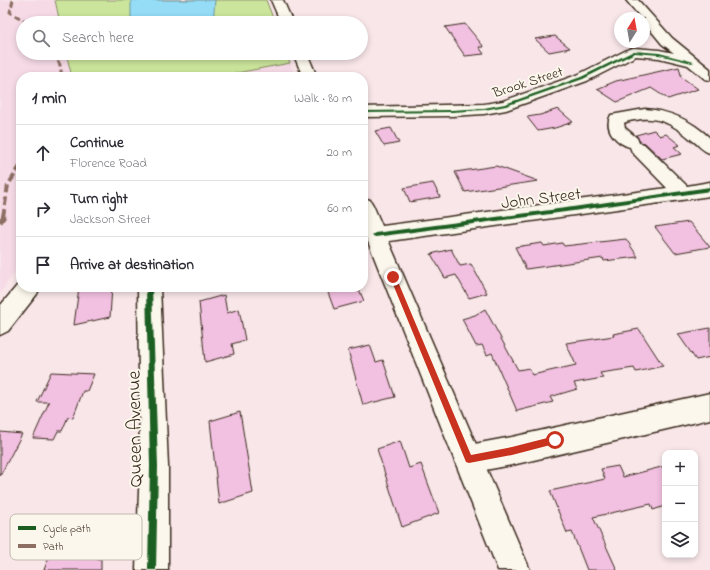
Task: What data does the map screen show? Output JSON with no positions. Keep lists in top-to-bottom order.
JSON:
{
  "streets": {
    "street": ["Brook Street", "John Street", "Queen Avenue"]
  },
  "legend": ["Cycle path", "Path"],
  "north": "top",
  "page": {
    "search": "Search here",
    "heading": ["1 min", "Walk · 80 m"],
    "list": [
      ["Continue", "Florence Road", "20 m"],
      ["Turn right", "Jackson Street", "60 m"],
      "Arrive at destination"
    ],
    "map_buttons": ["+", "−"]
  }
}
